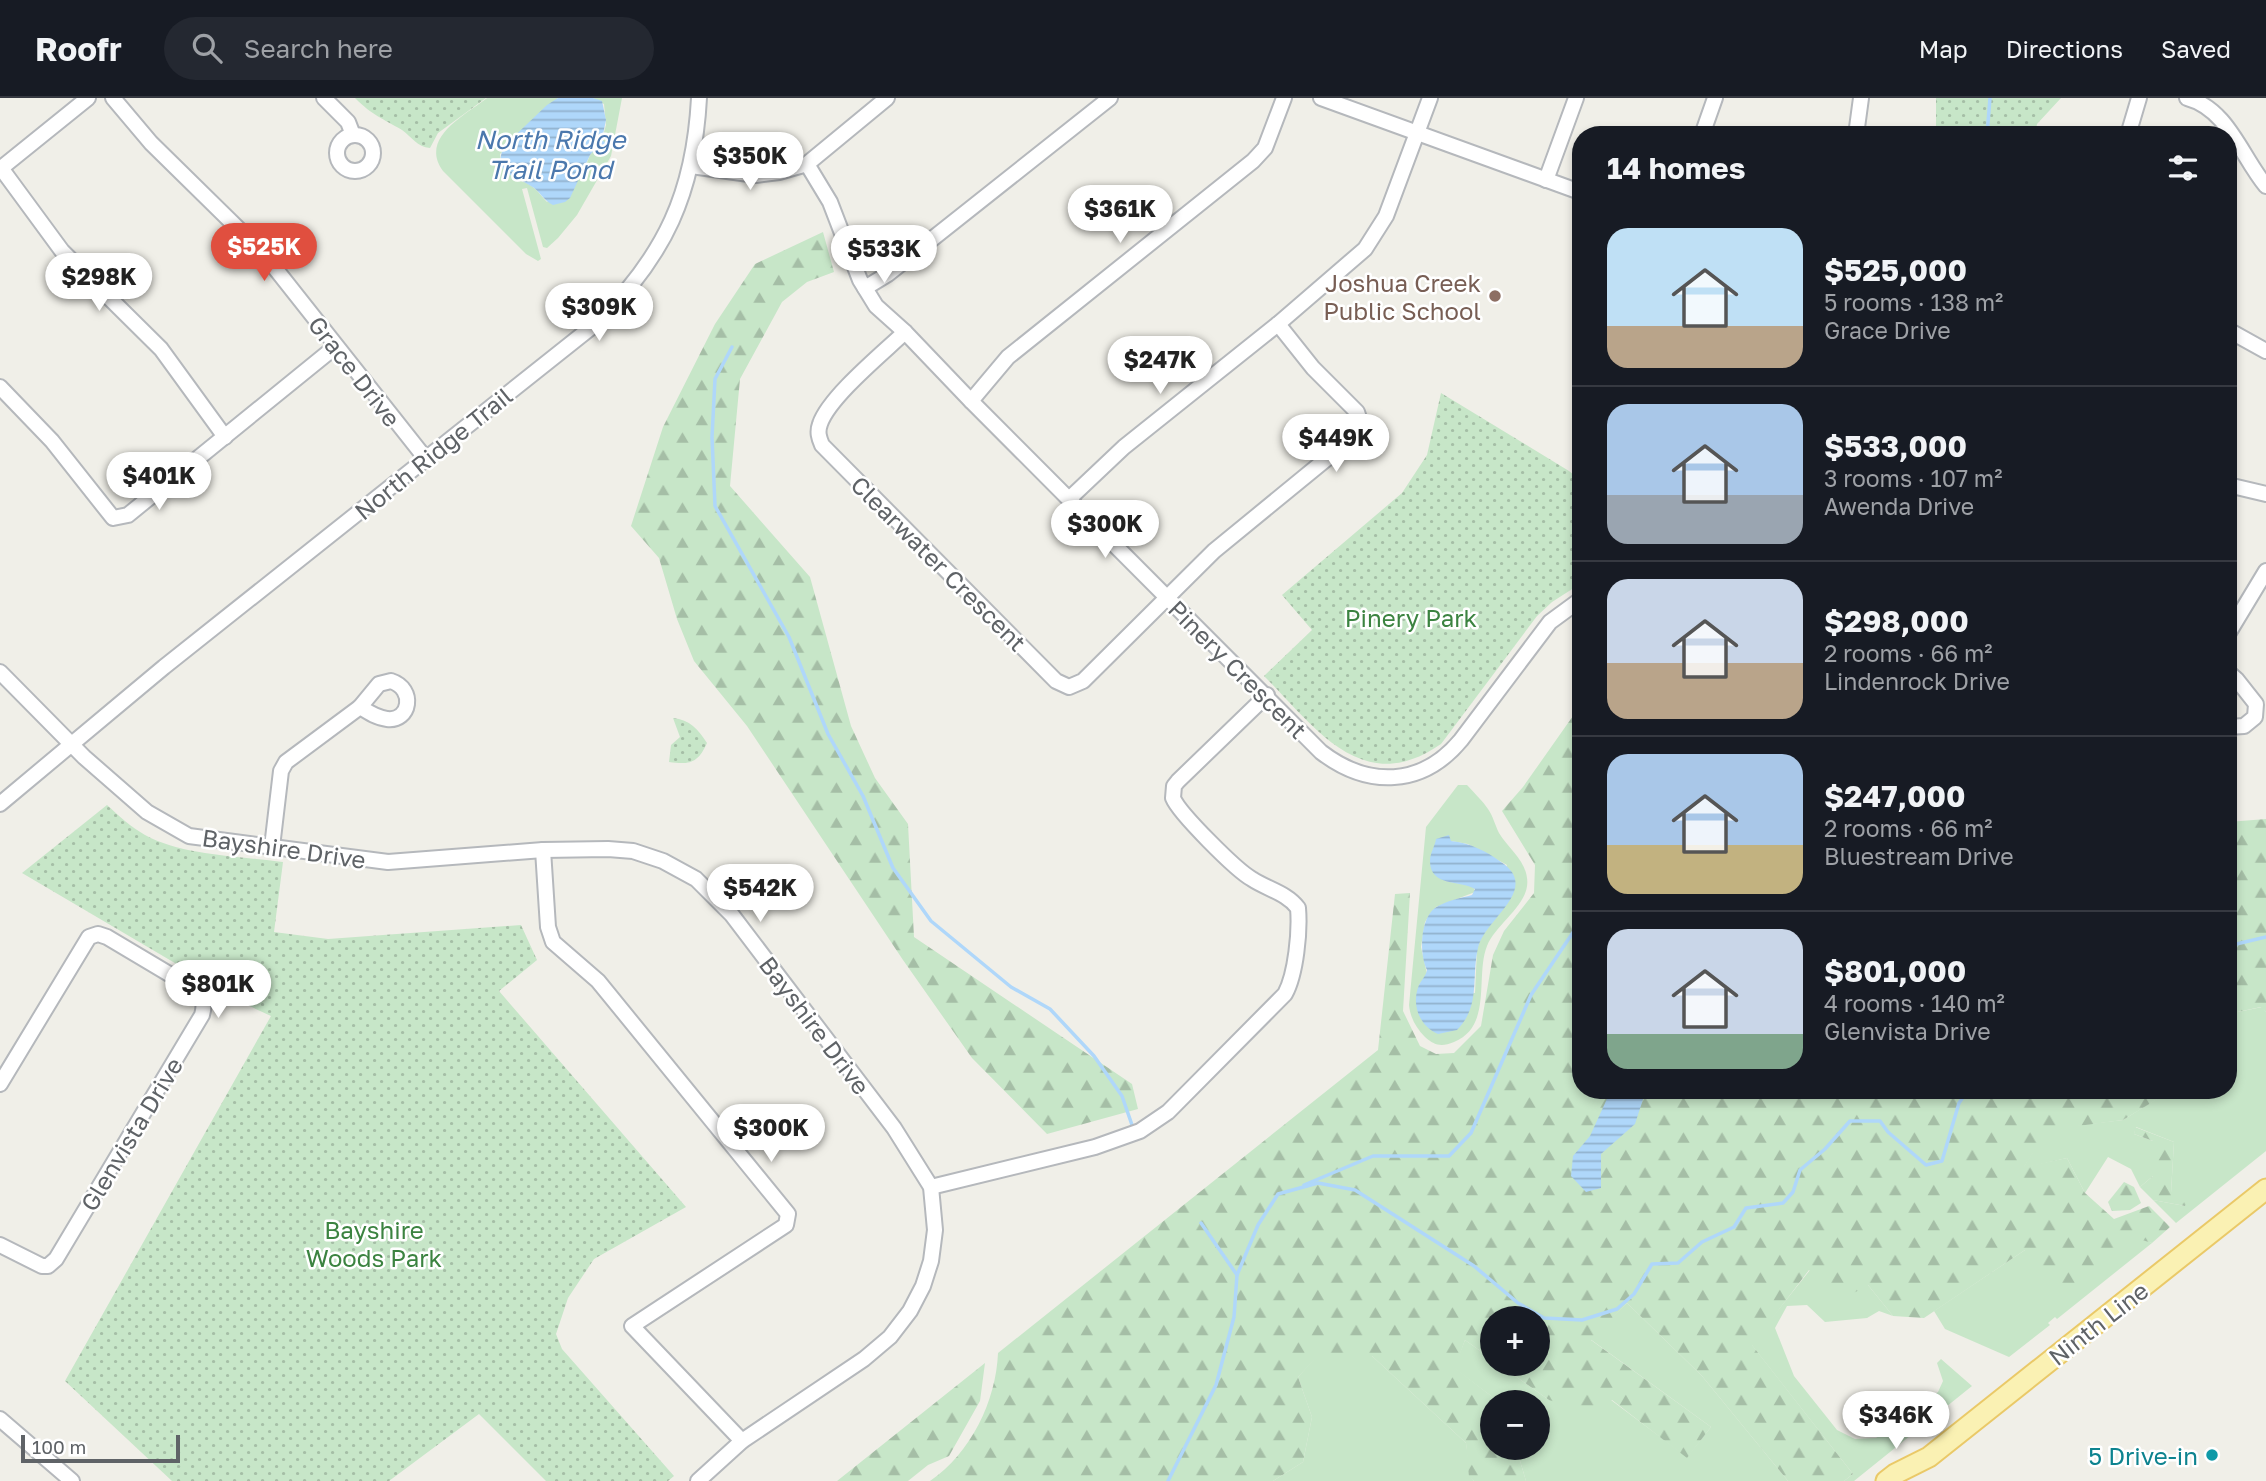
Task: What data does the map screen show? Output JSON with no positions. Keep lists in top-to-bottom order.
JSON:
{
  "streets": {
    "main road": ["Ninth Line"],
    "street": [
      "Grace Drive",
      "North Ridge Trail",
      "Clearwater Crescent",
      "Pinery Crescent",
      "Bayshire Drive",
      "Glenvista Drive"
    ]
  },
  "crossings": [
    ["Grace Drive", "North Ridge Trail"],
    ["North Ridge Trail", "Bayshire Drive"],
    ["Clearwater Crescent", "Pinery Crescent"]
  ],
  "water": ["North Ridge Trail Pond"],
  "parks": ["Pinery Park", "Bayshire Woods Park"],
  "places": ["Joshua Creek Public School", "5 Drive-in"],
  "scale_bar": "100 m",
  "page": {
    "header": "Roofr",
    "search": "Search here",
    "nav": ["Map", "Directions", "Saved"],
    "heading": "14 homes",
    "price": [
      "$350K",
      "$361K",
      "$525K",
      "$533K",
      "$298K",
      "$309K",
      "$247K",
      "$449K",
      "$401K",
      "$300K",
      "$542K",
      "$801K",
      "$300K",
      "$346K"
    ],
    "list": [
      {
        "name": "$525,000",
        "note": "5 rooms · 138 m² · Grace Drive"
      },
      {
        "name": "$533,000",
        "note": "3 rooms · 107 m² · Awenda Drive"
      },
      {
        "name": "$298,000",
        "note": "2 rooms · 66 m² · Lindenrock Drive"
      },
      {
        "name": "$247,000",
        "note": "2 rooms · 66 m² · Bluestream Drive"
      },
      {
        "name": "$801,000",
        "note": "4 rooms · 140 m² · Glenvista Drive"
      }
    ],
    "map_buttons": ["+", "−"],
    "scale": "100 m"
  }
}
